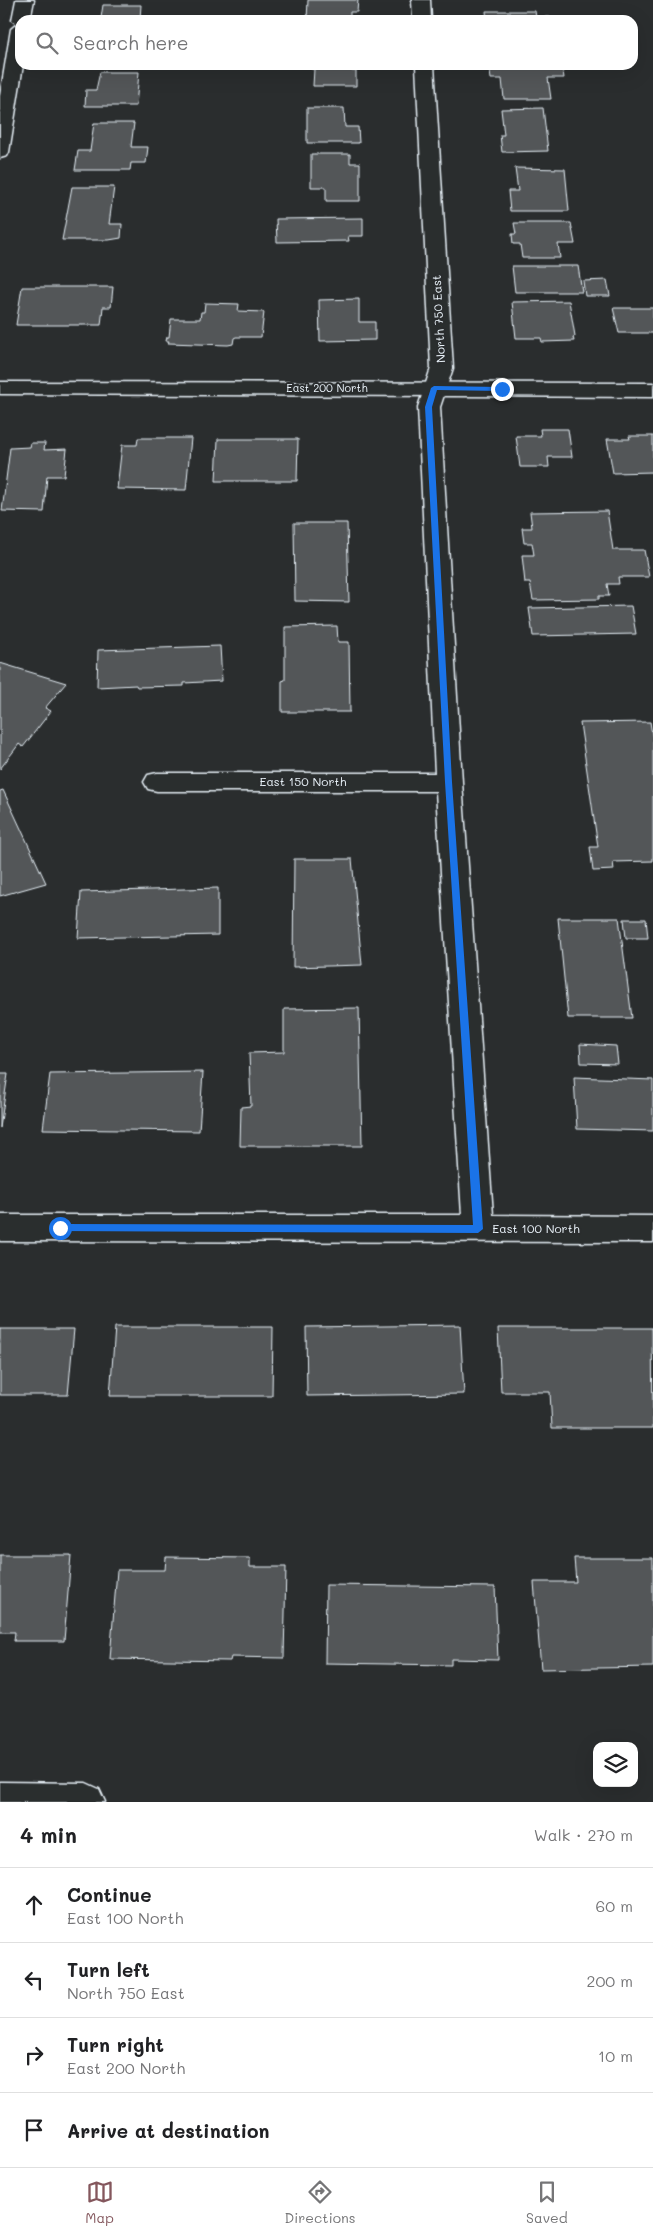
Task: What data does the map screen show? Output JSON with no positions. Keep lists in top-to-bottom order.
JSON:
{
  "streets": {
    "street": [
      "North 750 East",
      "East 200 North",
      "East 150 North",
      "East 100 North"
    ]
  },
  "crossings": [
    ["North 750 East", "East 200 North"],
    ["North 750 East", "East 150 North"],
    ["North 750 East", "East 100 North"]
  ],
  "page": {
    "search": "Search here",
    "heading": ["4 min", "Walk · 270 m"],
    "list": [
      ["Continue", "East 100 North", "60 m"],
      ["Turn left", "North 750 East", "200 m"],
      ["Turn right", "East 200 North", "10 m"],
      "Arrive at destination"
    ],
    "nav": ["Map", "Directions", "Saved"]
  }
}
